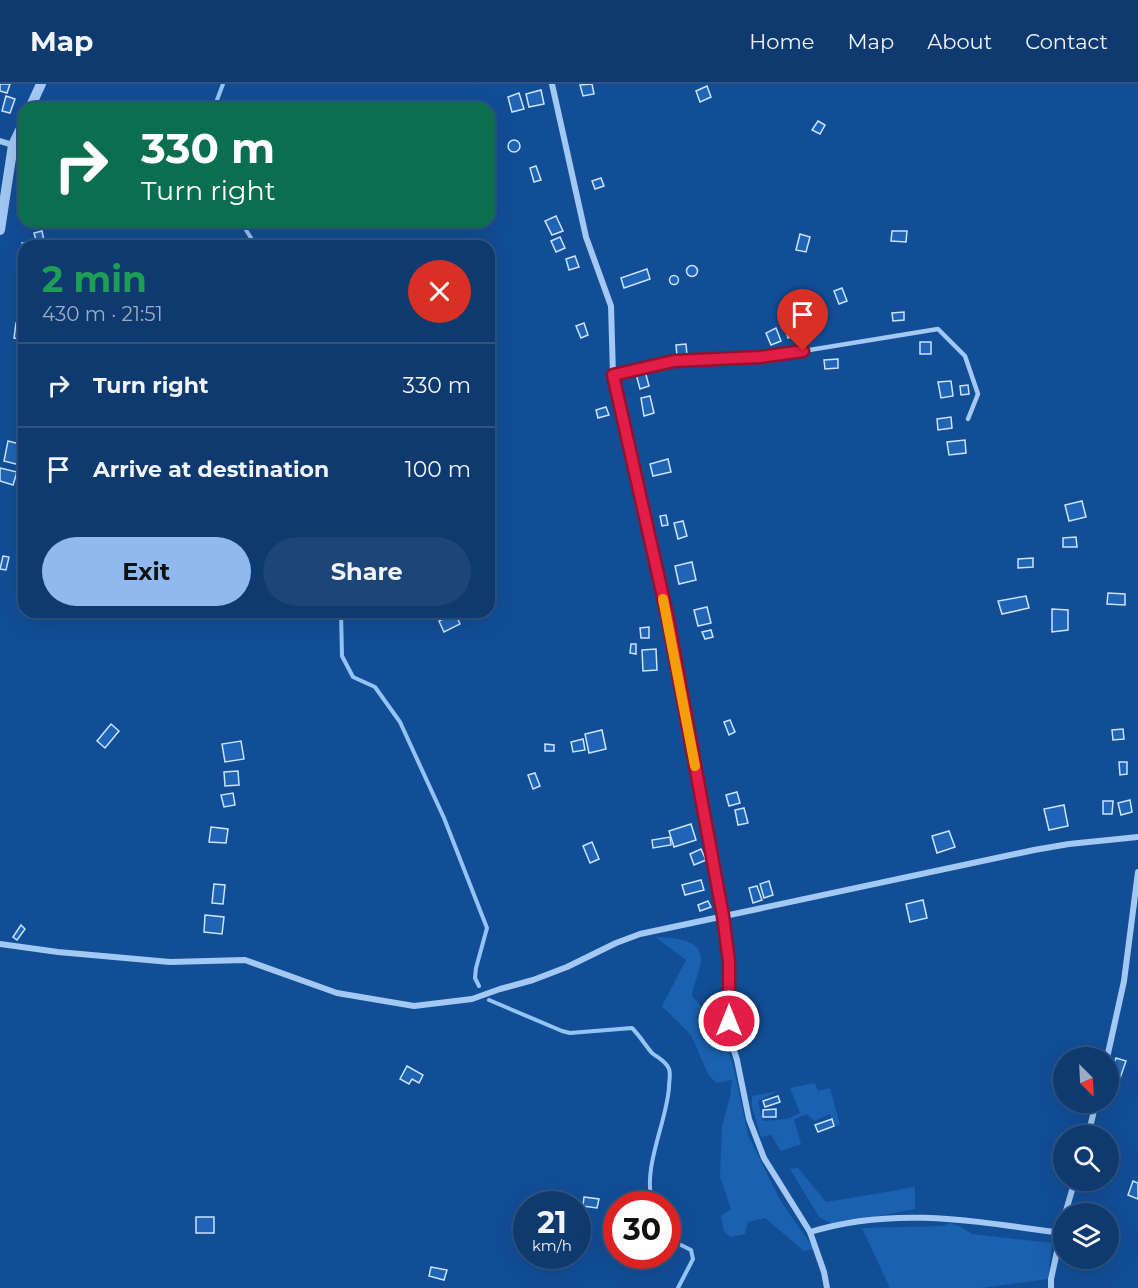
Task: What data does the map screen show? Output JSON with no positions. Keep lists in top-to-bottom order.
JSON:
{
  "north": "bottom right",
  "page": {
    "header": "Map",
    "nav": [
      "Home",
      "Map",
      "About",
      "Contact"
    ],
    "turn": ["330 m", "Turn right"],
    "heading": ["2 min", "430 m · 21:51"],
    "list": [
      {
        "name": "Turn right",
        "value": "330 m"
      },
      {
        "name": "Arrive at destination",
        "value": "100 m"
      }
    ],
    "buttons": ["Exit", "Share"],
    "speed": "21 km/h",
    "limit": "30"
  }
}
